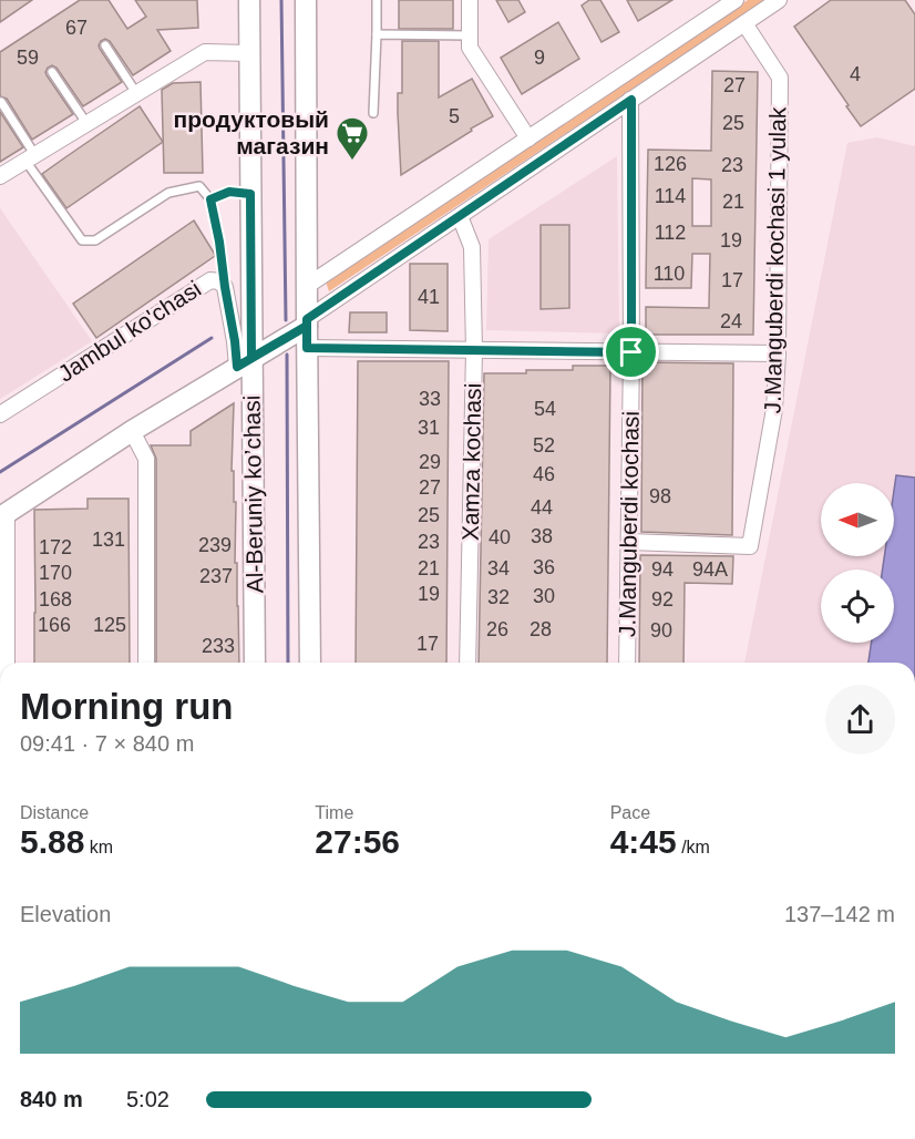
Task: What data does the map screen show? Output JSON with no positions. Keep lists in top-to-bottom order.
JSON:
{
  "streets": {
    "main road": ["Al-Beruniy ko’chasi"],
    "street": [
      "J.Manguberdi kochasi 1 yulak",
      "Jambul ko'chasi",
      "Xamza kochasi",
      "J.Manguberdi kochasi"
    ]
  },
  "crossings": [
    ["J.Manguberdi kochasi 1 yulak", "J.Manguberdi kochasi"],
    ["Jambul ko'chasi", "Al-Beruniy ko’chasi"]
  ],
  "places": {
    "supermarket": ["продуктовый магазин"]
  },
  "house_numbers": [
    "67",
    "59",
    "9",
    "4",
    "27",
    "5",
    "25",
    "126",
    "23",
    "114",
    "21",
    "112",
    "19",
    "110",
    "17",
    "41",
    "24",
    "33",
    "54",
    "31",
    "52",
    "29",
    "46",
    "27",
    "98",
    "44",
    "25",
    "38",
    "40",
    "131",
    "23",
    "239",
    "172",
    "36",
    "21",
    "34",
    "94",
    "94A",
    "170",
    "237",
    "19",
    "30",
    "32",
    "168",
    "92",
    "166",
    "125",
    "26",
    "28",
    "90",
    "17",
    "233"
  ],
  "north": "left",
  "page": {
    "heading": ["Morning run", "09:41 · 7 × 840 m"],
    "stats": [
      ["Distance", "5.88 km"],
      ["Time", "27:56"],
      ["Pace", "4:45 /km"]
    ],
    "chart": ["Elevation", "137–142 m"],
    "list": [
      {
        "name": "840 m",
        "note": "5:02"
      }
    ]
  }
}
